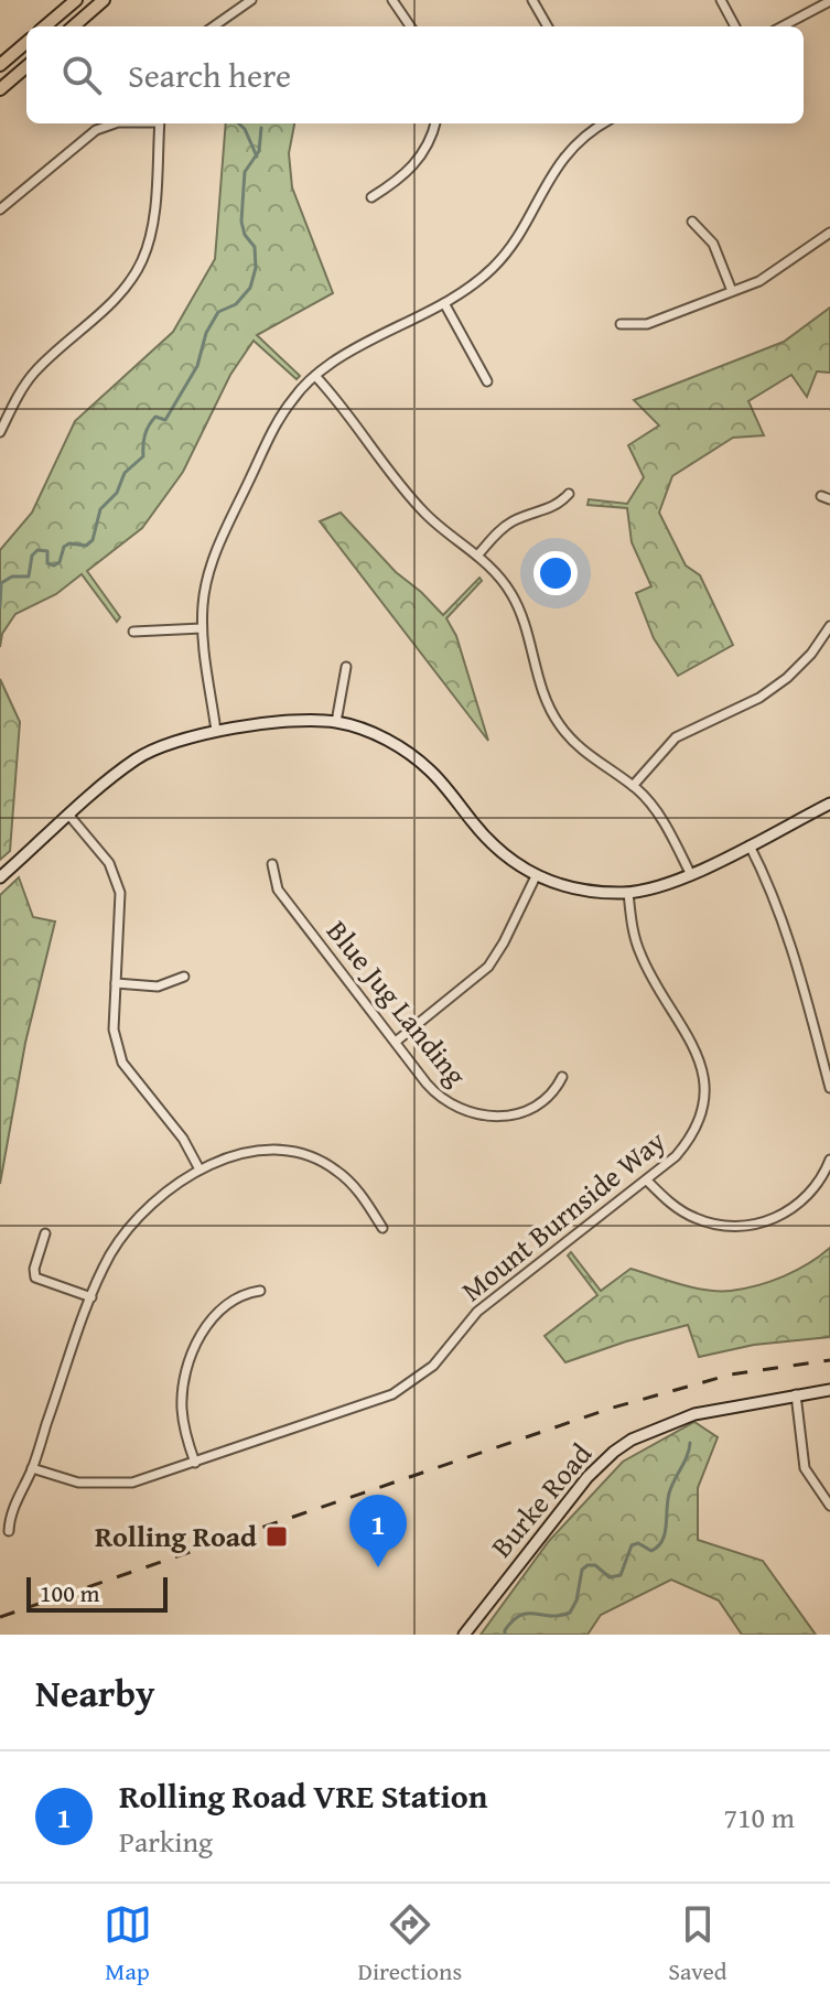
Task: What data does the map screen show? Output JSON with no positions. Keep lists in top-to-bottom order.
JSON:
{
  "streets": {
    "street": ["Blue Jug Landing", "Mount Burnside Way", "Burke Road"]
  },
  "places": {
    "transit": ["Rolling Road"]
  },
  "scale_bar": "100 m",
  "page": {
    "search": "Search here",
    "pins": "1",
    "scale": "100 m",
    "heading": "Nearby",
    "list": [
      {
        "mark": "1",
        "name": "Rolling Road VRE Station",
        "note": "Parking",
        "value": "710 m"
      }
    ],
    "nav": ["Map", "Directions", "Saved"]
  }
}
